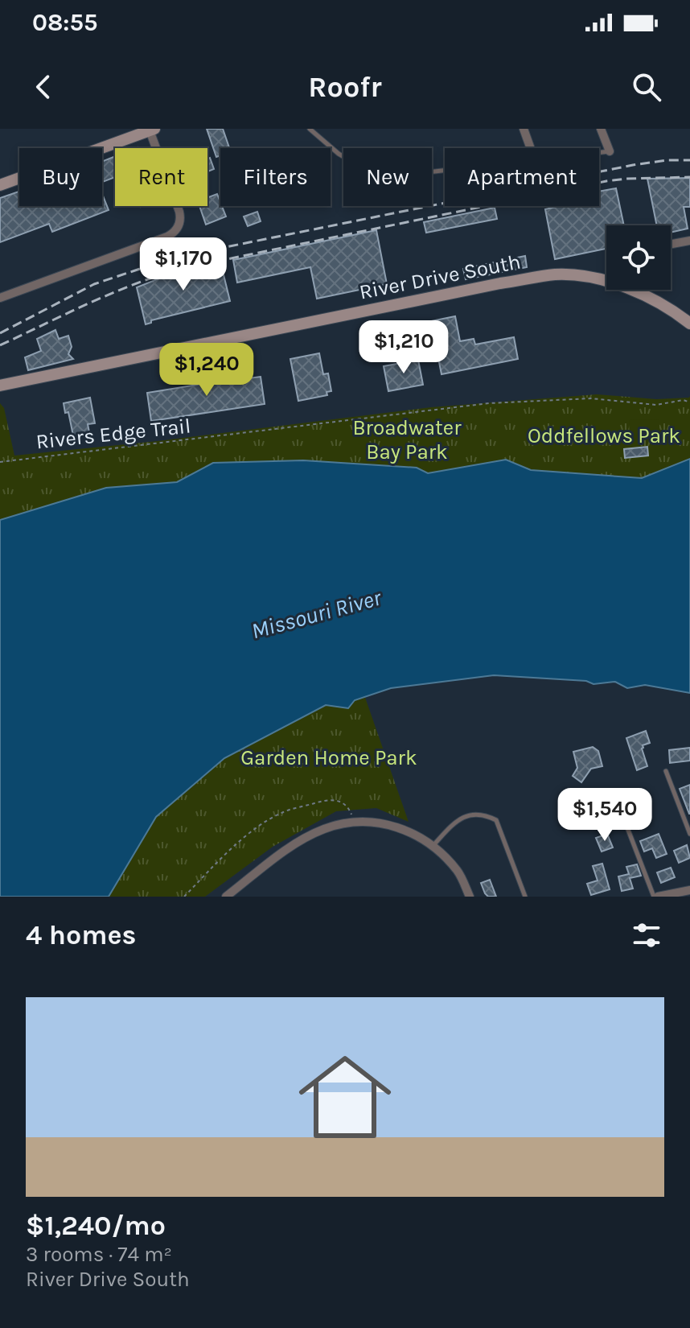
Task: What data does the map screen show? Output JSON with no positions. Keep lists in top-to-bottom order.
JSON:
{
  "streets": {
    "main road": ["River Drive South"],
    "path": ["Rivers Edge Trail"]
  },
  "water": ["Missouri River"],
  "parks": ["Broadwater Bay Park", "Oddfellows Park", "Garden Home Park"],
  "page": {
    "status": "08:55",
    "header": "Roofr",
    "chip": [
      "Buy",
      "Rent",
      "Filters",
      "New",
      "Apartment"
    ],
    "price": [
      "$1,170",
      "$1,210",
      "$1,240",
      "$1,540"
    ],
    "heading": "4 homes",
    "list": [
      {
        "name": "$1,240/mo",
        "note": "3 rooms · 74 m² · River Drive South"
      }
    ]
  }
}
